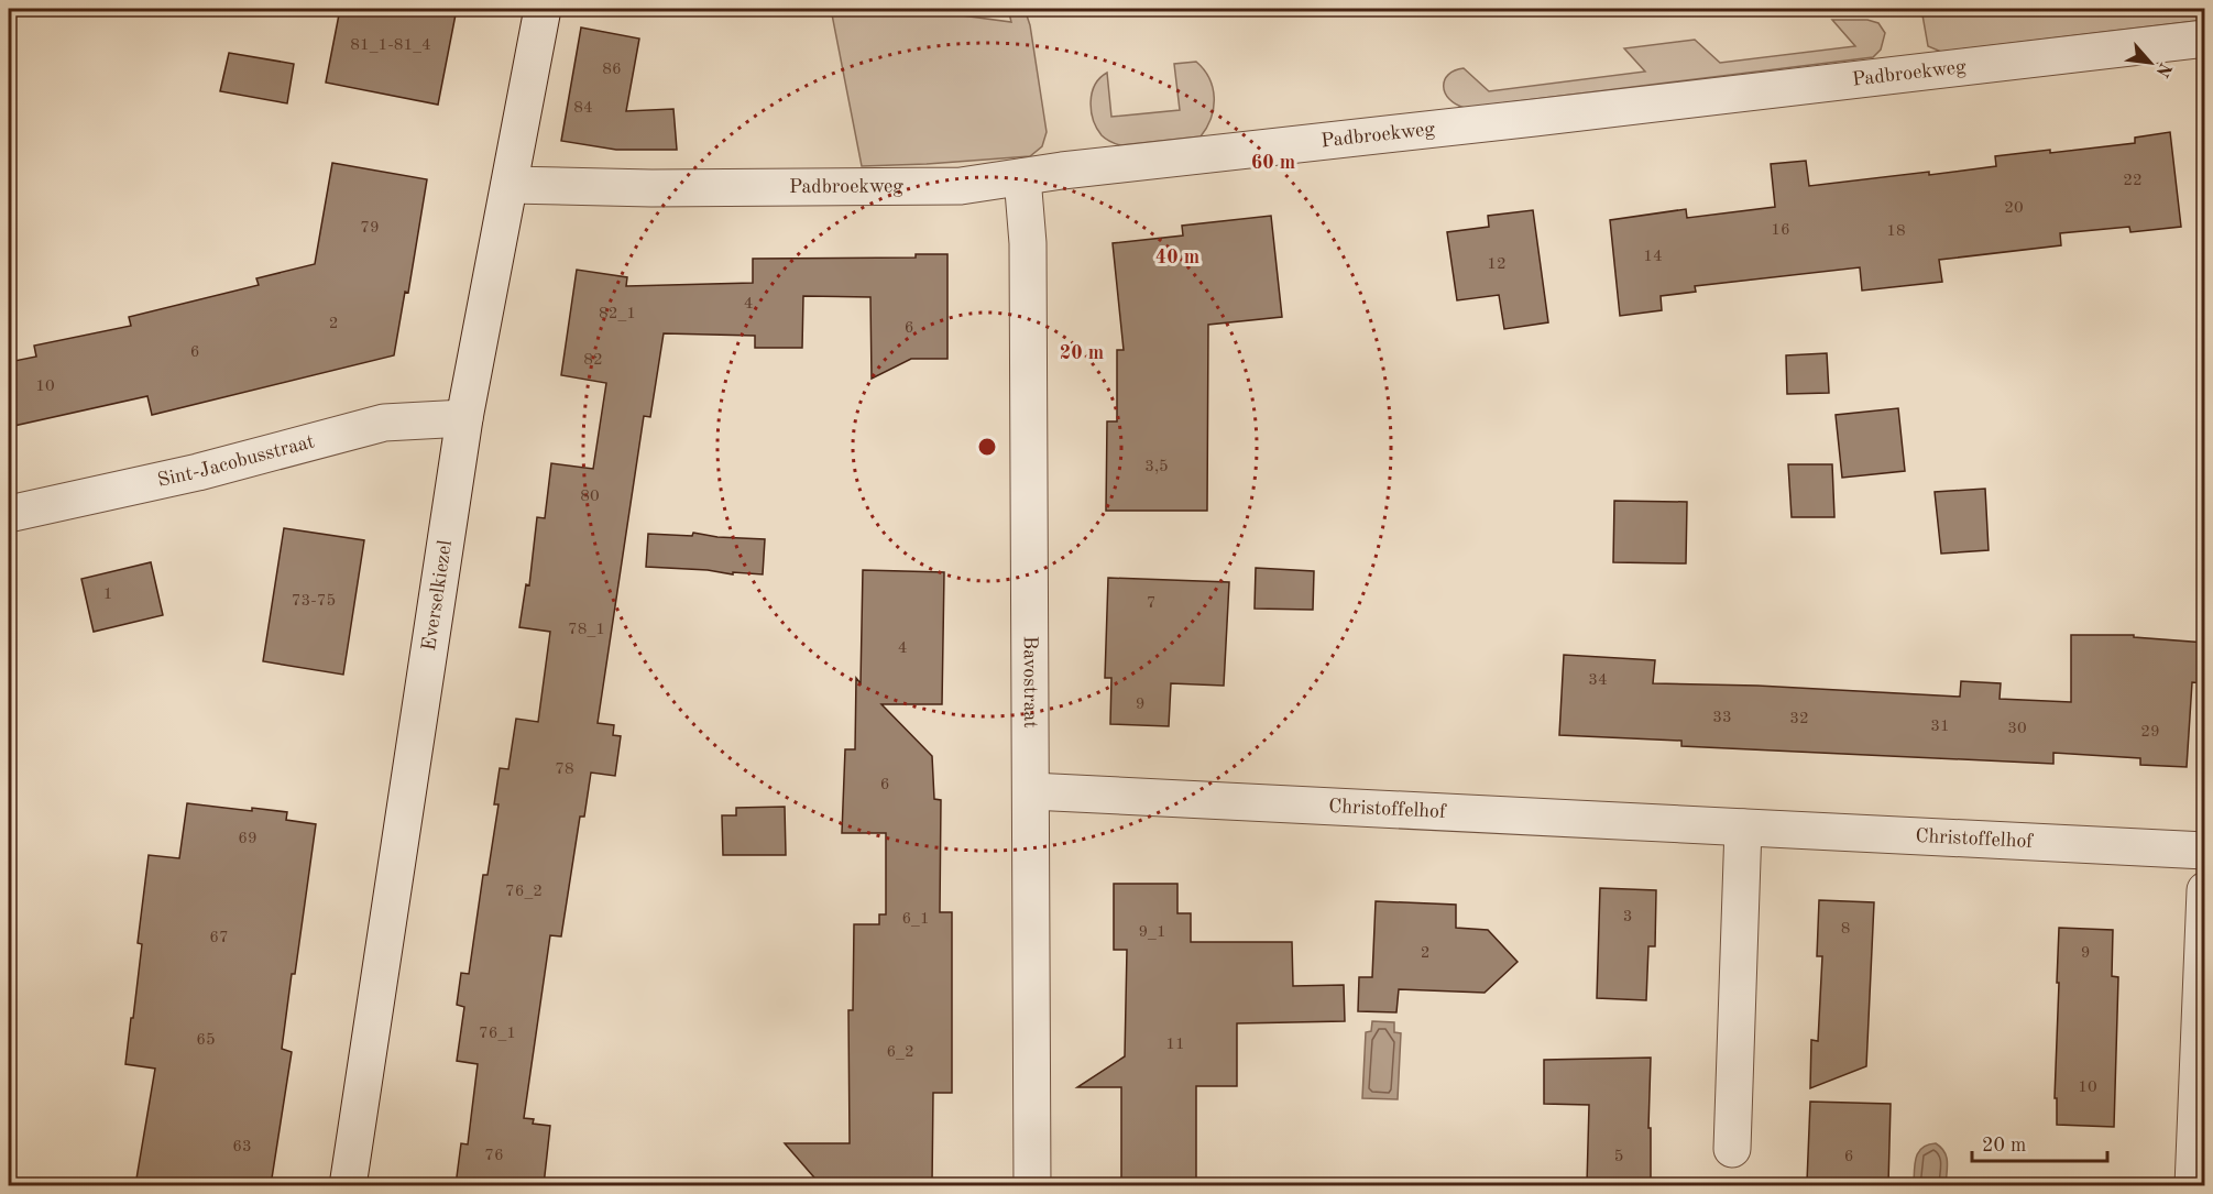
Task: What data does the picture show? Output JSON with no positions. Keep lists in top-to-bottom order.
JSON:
{
  "streets": {
    "street": [
      "Padbroekweg",
      "Sint-Jacobusstraat",
      "Everselkiezel",
      "Bavostraat",
      "Christoffelhof"
    ]
  },
  "crossings": [
    ["Padbroekweg", "Everselkiezel"],
    ["Padbroekweg", "Bavostraat"],
    ["Sint-Jacobusstraat", "Everselkiezel"],
    ["Bavostraat", "Christoffelhof"]
  ],
  "house_numbers": [
    "81_1-81_4",
    "86",
    "84",
    "22",
    "20",
    "79",
    "16",
    "18",
    "14",
    "12",
    "4",
    "82_1",
    "2",
    "6",
    "6",
    "82",
    "10",
    "3,5",
    "80",
    "1",
    "73-75",
    "7",
    "78_1",
    "4",
    "34",
    "9",
    "33",
    "32",
    "31",
    "30",
    "29",
    "78",
    "6",
    "69",
    "76_2",
    "3",
    "6_1",
    "8",
    "9_1",
    "67",
    "2",
    "9",
    "76_1",
    "65",
    "11",
    "6_2",
    "10",
    "63",
    "76",
    "5",
    "6"
  ],
  "scale_bar": "20 m",
  "north": "bottom right",
  "rings": ["60 m", "40 m", "20 m"]
}
